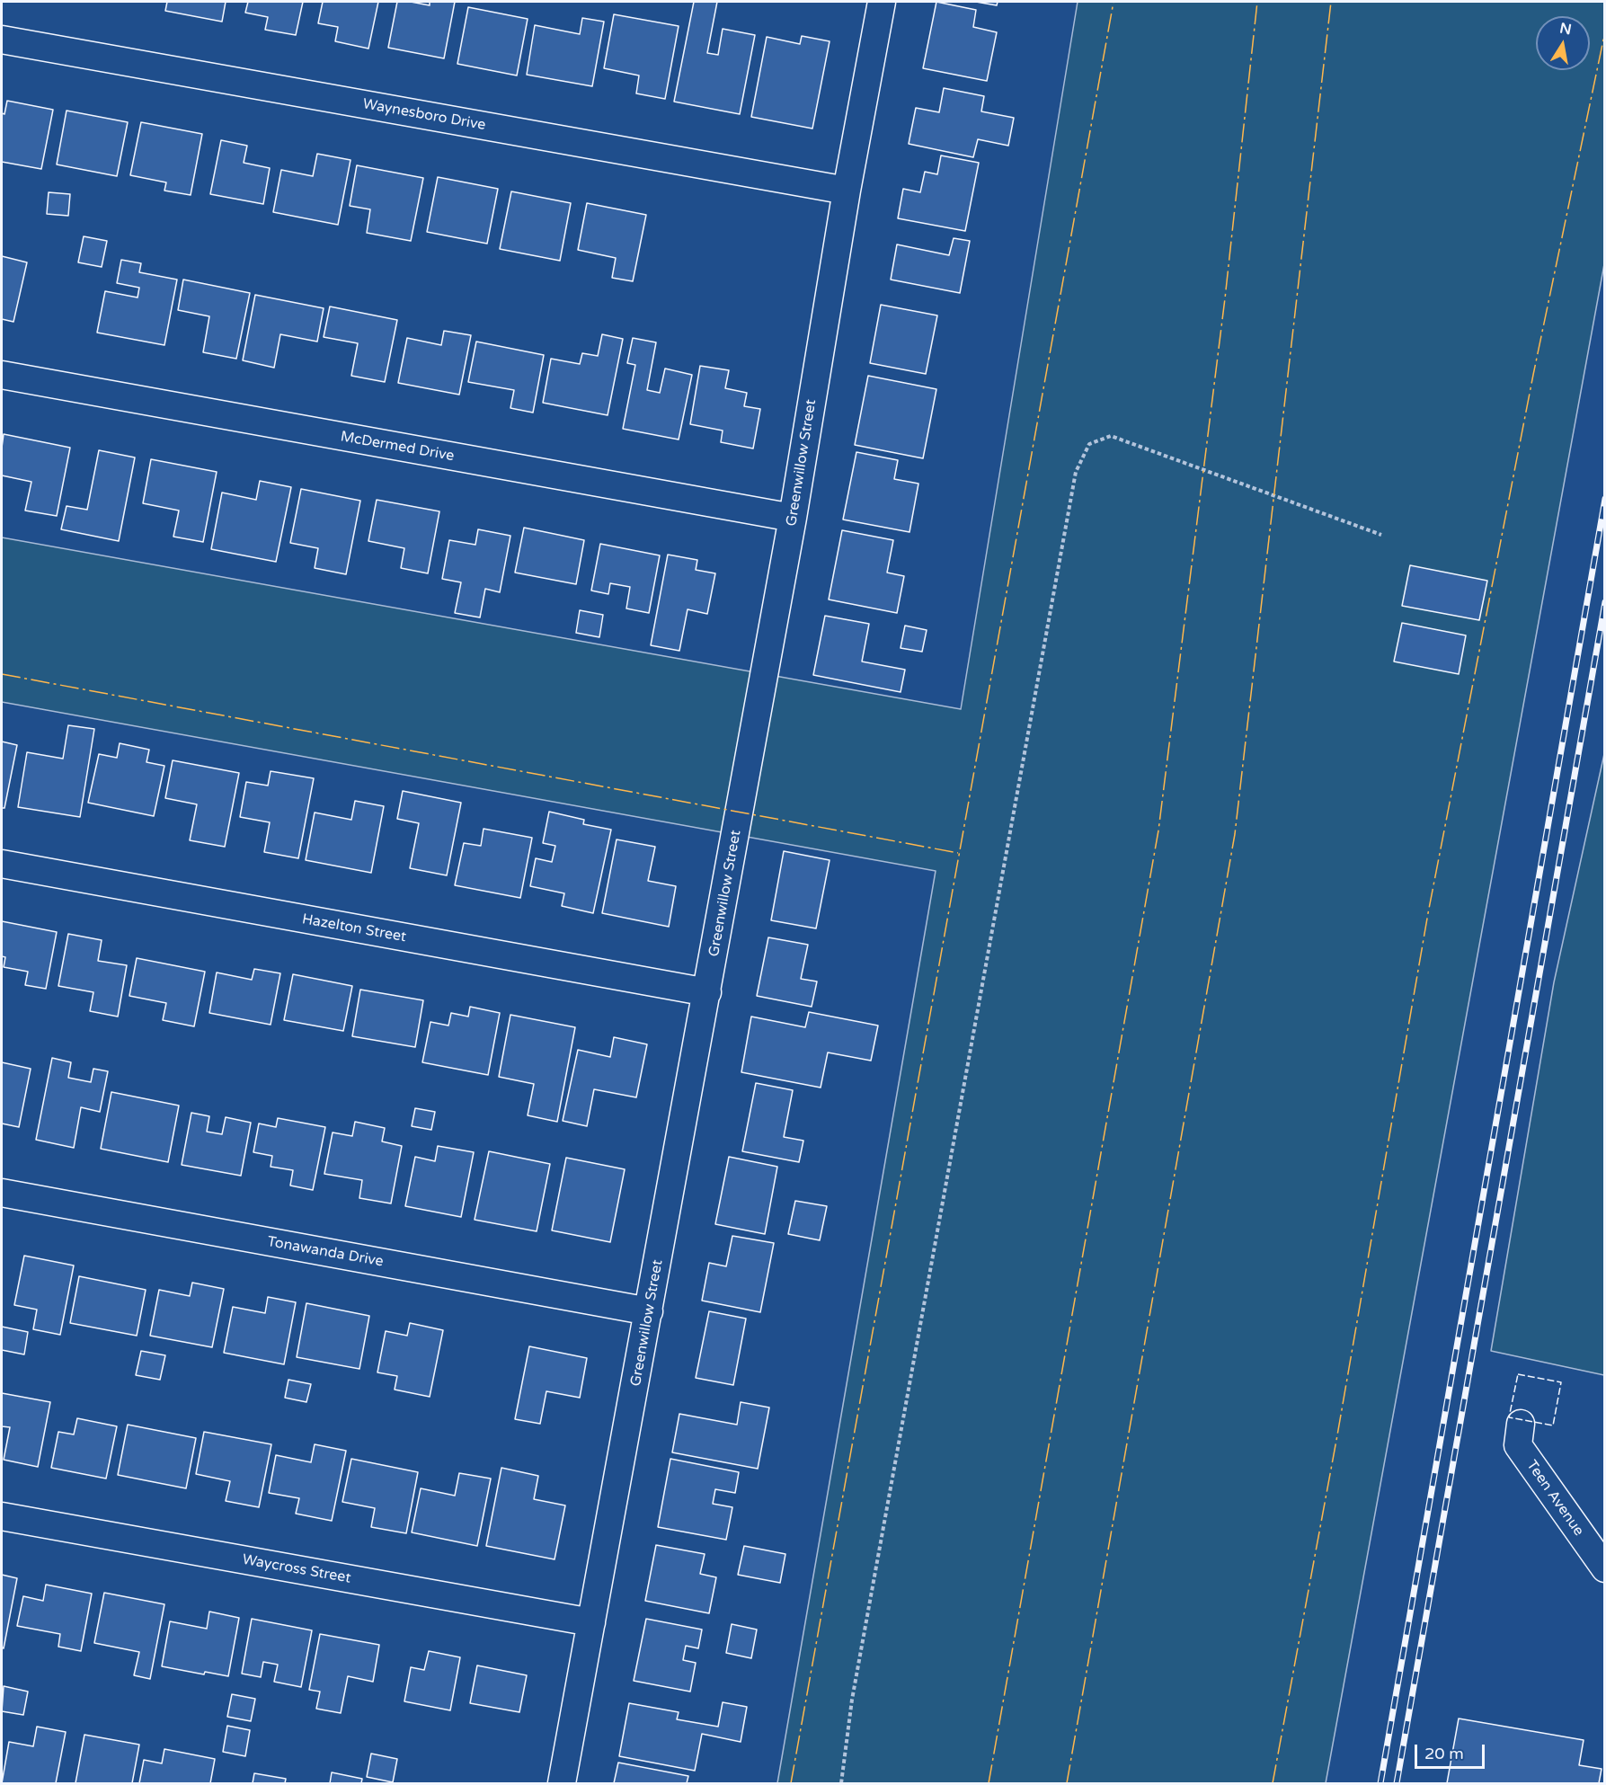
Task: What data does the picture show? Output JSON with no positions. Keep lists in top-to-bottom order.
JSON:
{
  "streets": {
    "street": [
      "Waynesboro Drive",
      "McDermed Drive",
      "Greenwillow Street",
      "Hazelton Street",
      "Tonawanda Drive",
      "Teen Avenue",
      "Waycross Street"
    ]
  },
  "crossings": [
    ["Waynesboro Drive", "Greenwillow Street"],
    ["McDermed Drive", "Greenwillow Street"],
    ["Greenwillow Street", "Hazelton Street"],
    ["Greenwillow Street", "Tonawanda Drive"],
    ["Greenwillow Street", "Waycross Street"]
  ],
  "scale_bar": "20 m",
  "north": "top"
}
